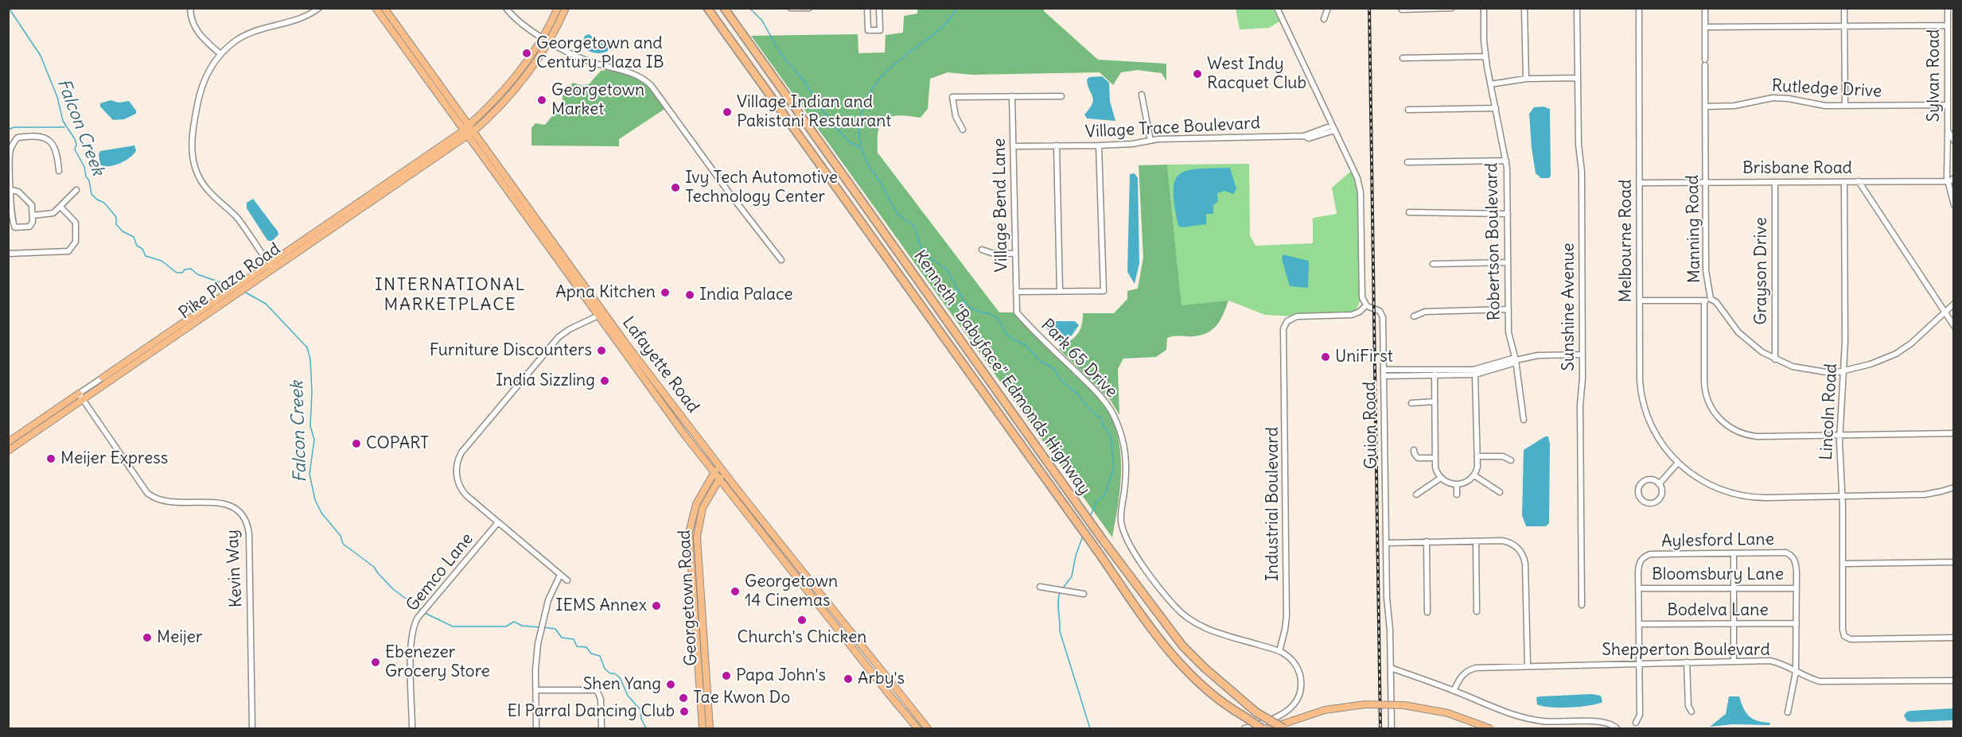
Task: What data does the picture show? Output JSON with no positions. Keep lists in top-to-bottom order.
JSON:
{
  "streets": {
    "highway": ["Kenneth \"Babyface\" Edmonds Highway"],
    "main road": ["Pike Plaza Road", "Lafayette Road", "Georgetown Road"],
    "street": [
      "Sylvan Road",
      "Rutledge Drive",
      "Village Trace Boulevard",
      "Brisbane Road",
      "Village Bend Lane",
      "Manning Road",
      "Melbourne Road",
      "Robertson Boulevard",
      "Grayson Drive",
      "Sunshine Avenue",
      "Park 65 Drive",
      "Lincoln Road",
      "Guion Road",
      "Industrial Boulevard",
      "Aylesford Lane",
      "Kevin Way",
      "Gemco Lane",
      "Bloomsbury Lane",
      "Bodelva Lane",
      "Shepperton Boulevard"
    ]
  },
  "crossings": [
    ["Sylvan Road", "Rutledge Drive"],
    ["Rutledge Drive", "Manning Road"],
    ["Village Trace Boulevard", "Village Bend Lane"],
    ["Brisbane Road", "Manning Road"],
    ["Brisbane Road", "Melbourne Road"],
    ["Brisbane Road", "Grayson Drive"],
    ["Brisbane Road", "Lincoln Road"],
    ["Village Bend Lane", "Park 65 Drive"],
    ["Manning Road", "Grayson Drive"],
    ["Manning Road", "Lincoln Road"],
    ["Melbourne Road", "Lincoln Road"],
    ["Pike Plaza Road", "Lafayette Road"],
    ["Pike Plaza Road", "Kevin Way"],
    ["Park 65 Drive", "Industrial Boulevard"],
    ["Lafayette Road", "Georgetown Road"],
    ["Guion Road", "Industrial Boulevard"],
    ["Aylesford Lane", "Bloomsbury Lane"]
  ],
  "districts": ["INTERNATIONAL MARKETPLACE"],
  "water": ["Falcon Creek"],
  "places": [
    "Georgetown and Century Plaza IB",
    "West Indy Racquet Club",
    "Georgetown Market",
    "Village Indian and Pakistani Restaurant",
    "Ivy Tech Automotive Technology Center",
    "Apna Kitchen",
    "India Palace",
    "Furniture Discounters",
    "UniFirst",
    "India Sizzling",
    "COPART",
    "Meijer Express",
    "Georgetown 14 Cinemas",
    "IEMS Annex",
    "Church's Chicken",
    "Meijer",
    "Ebenezer Grocery Store",
    "Papa John's",
    "Arby's",
    "Shen Yang",
    "Tae Kwon Do",
    "El Parral Dancing Club"
  ]
}
